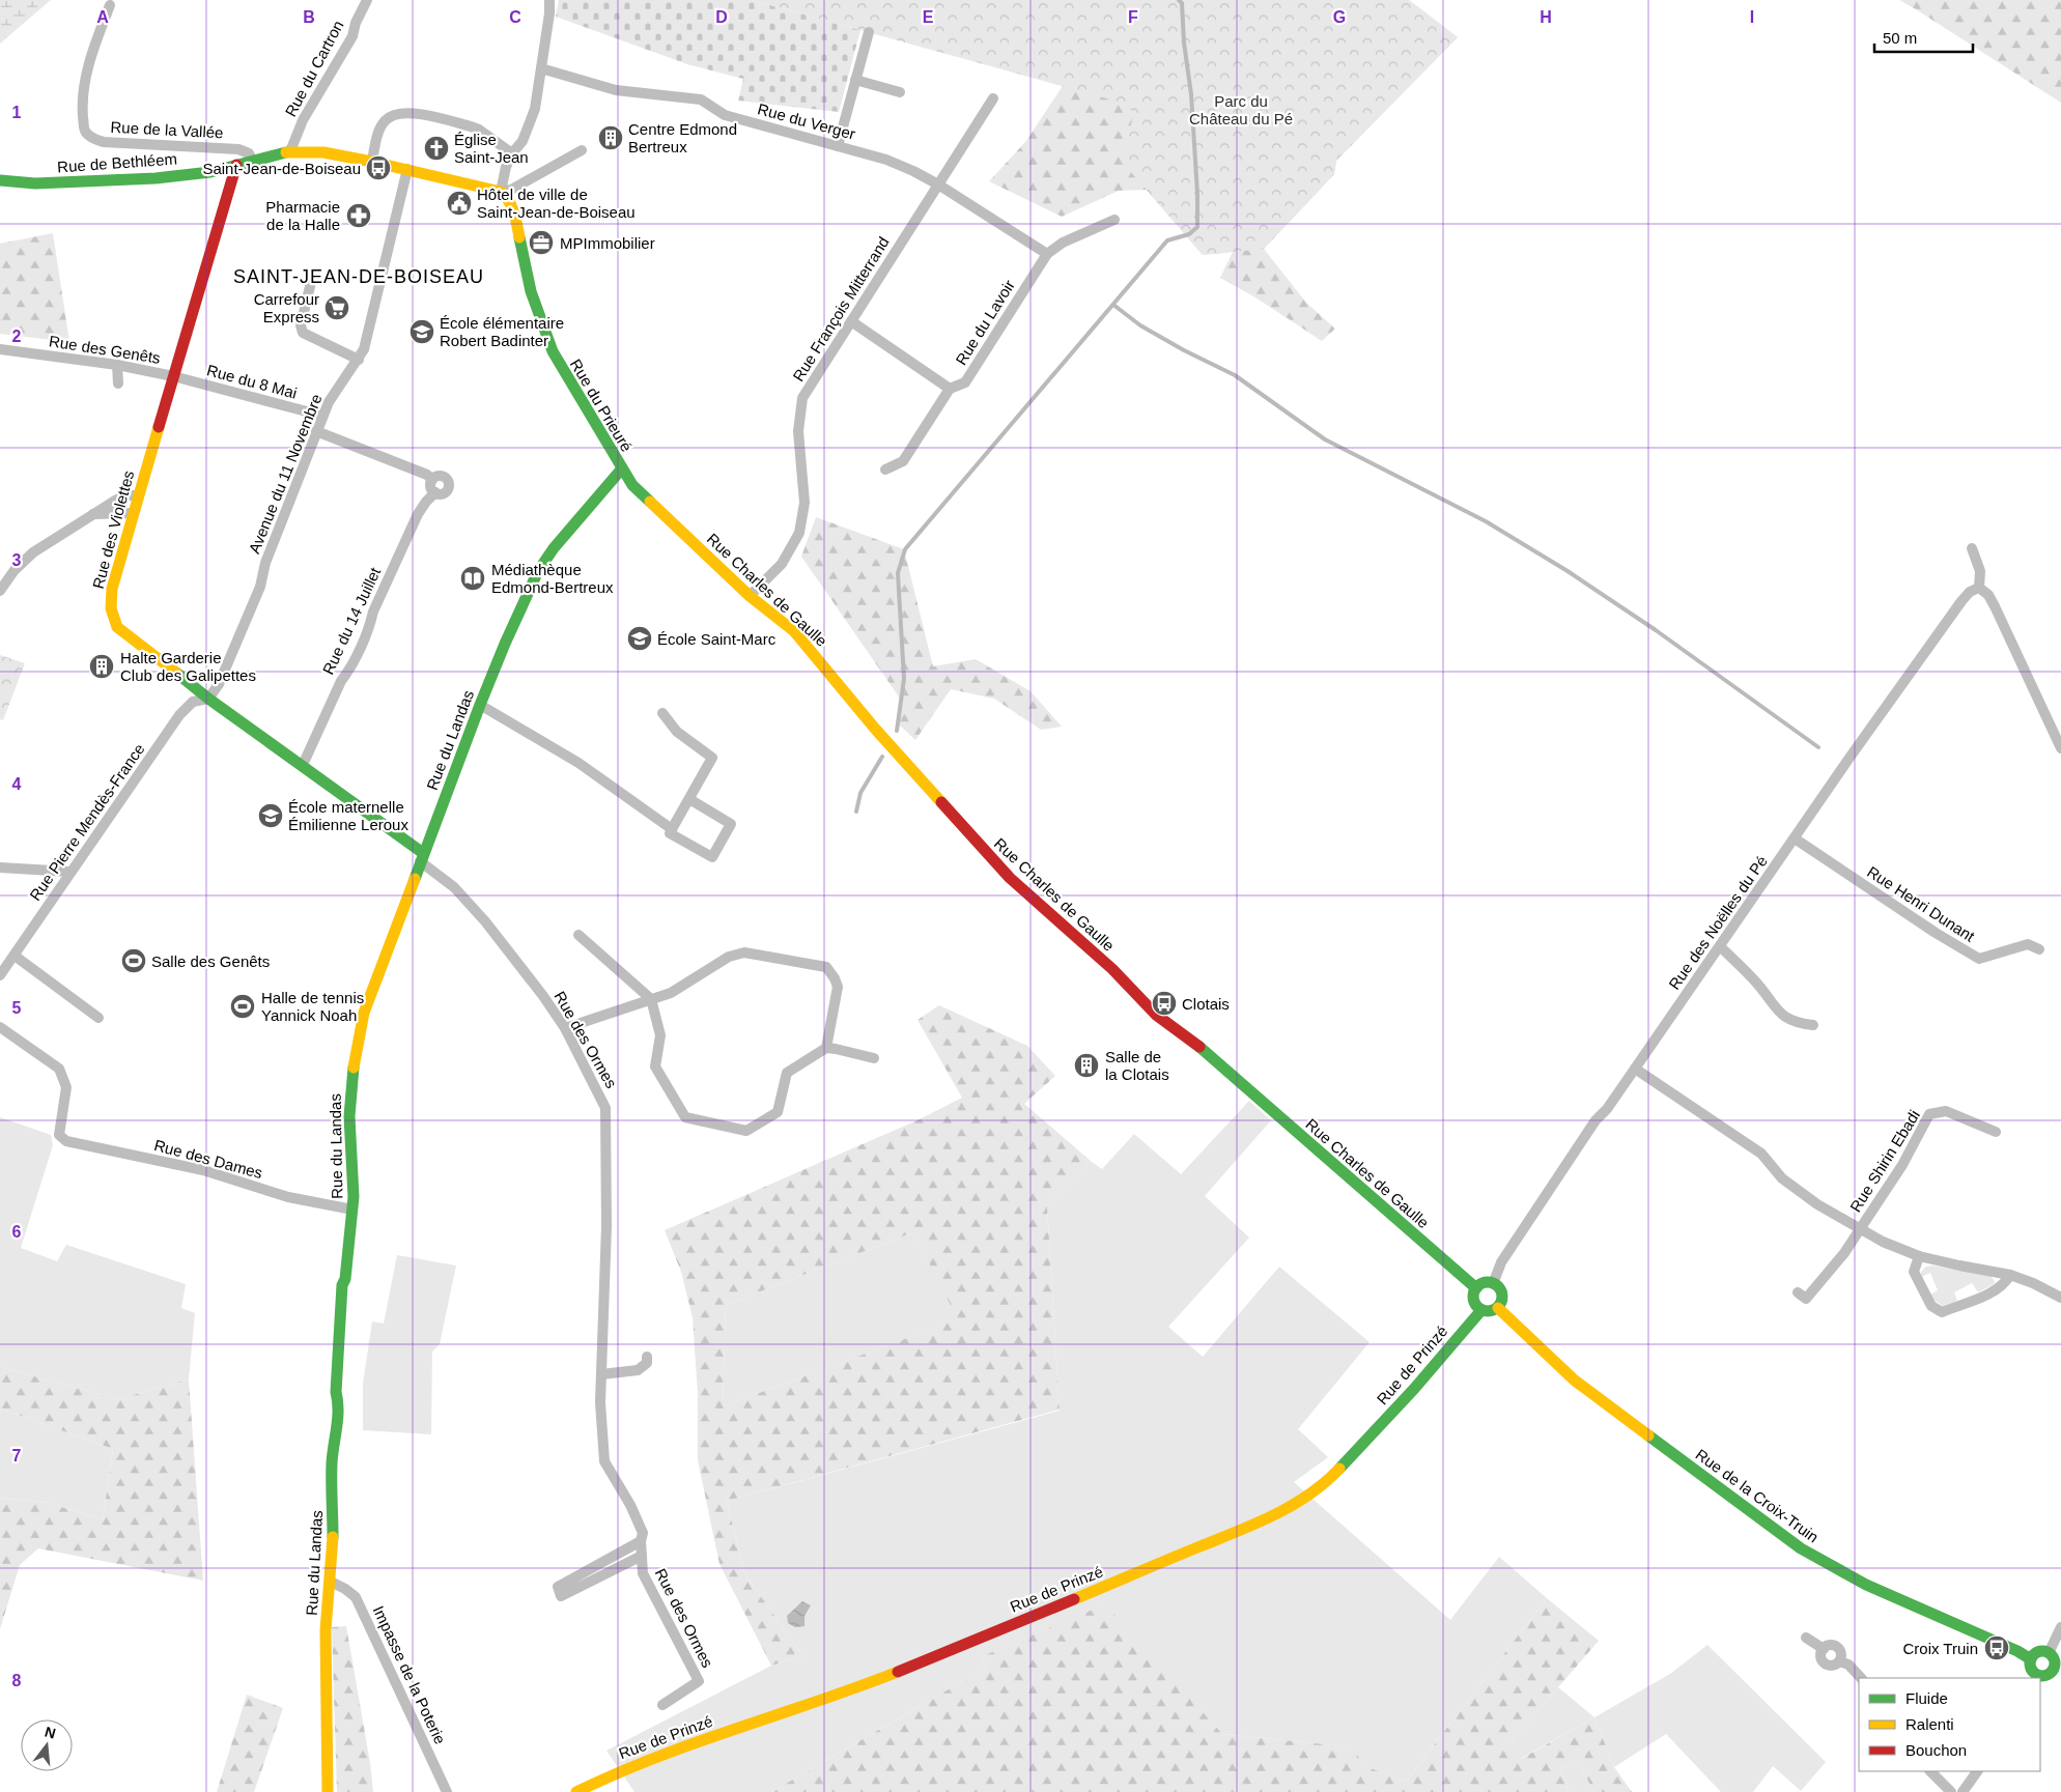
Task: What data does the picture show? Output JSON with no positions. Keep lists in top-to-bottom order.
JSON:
{
  "streets": {
    "street": [
      "Rue du Cartron",
      "Rue du Verger",
      "Rue de la Vallée",
      "Rue de Bethléem",
      "Rue François Mitterrand",
      "Rue du Lavoir",
      "Rue des Genêts",
      "Rue du 8 Mai",
      "Rue du Prieuré",
      "Avenue du 11 Novembre",
      "Rue des Violettes",
      "Rue Charles de Gaulle",
      "Rue du 14 Juillet",
      "Rue du Landas",
      "Rue Pierre Mendès-France",
      "Rue Henri Dunant",
      "Rue des Noëlles du Pé",
      "Rue des Ormes",
      "Rue des Dames",
      "Rue Shirin Ebadi",
      "Rue de Prinzé",
      "Rue de la Croix-Truin",
      "Impasse de la Poterie"
    ]
  },
  "crossings": [
    ["Rue du Cartron", "Rue de Bethléem"],
    ["Rue du Verger", "Rue François Mitterrand"],
    ["Rue du Verger", "Rue du Lavoir"],
    ["Rue de la Vallée", "Rue de Bethléem"],
    ["Rue de Bethléem", "Rue du Prieuré"],
    ["Rue de Bethléem", "Avenue du 11 Novembre"],
    ["Rue de Bethléem", "Rue des Violettes"],
    ["Rue François Mitterrand", "Rue Charles de Gaulle"],
    ["Rue des Genêts", "Rue du 8 Mai"],
    ["Rue des Genêts", "Rue des Violettes"],
    ["Rue du 8 Mai", "Avenue du 11 Novembre"],
    ["Rue du 8 Mai", "Rue des Violettes"],
    ["Rue du Prieuré", "Rue Charles de Gaulle"],
    ["Rue du Prieuré", "Rue du Landas"],
    ["Avenue du 11 Novembre", "Rue des Violettes"],
    ["Avenue du 11 Novembre", "Rue Pierre Mendès-France"],
    ["Rue des Violettes", "Rue du 14 Juillet"],
    ["Rue des Violettes", "Rue du Landas"],
    ["Rue des Violettes", "Rue Pierre Mendès-France"],
    ["Rue des Violettes", "Rue des Ormes"],
    ["Rue Charles de Gaulle", "Rue du Landas"],
    ["Rue Charles de Gaulle", "Rue des Noëlles du Pé"],
    ["Rue Charles de Gaulle", "Rue de Prinzé"],
    ["Rue Charles de Gaulle", "Rue de la Croix-Truin"],
    ["Rue du Landas", "Rue des Ormes"],
    ["Rue du Landas", "Rue des Dames"],
    ["Rue du Landas", "Impasse de la Poterie"],
    ["Rue Henri Dunant", "Rue des Noëlles du Pé"],
    ["Rue des Noëlles du Pé", "Rue de Prinzé"],
    ["Rue des Noëlles du Pé", "Rue de la Croix-Truin"],
    ["Rue de Prinzé", "Rue de la Croix-Truin"]
  ],
  "districts": ["SAINT-JEAN-DE-BOISEAU"],
  "parks": ["Parc du Château du Pé"],
  "places": {
    "building": ["Centre Edmond Bertreux", "Halte Garderie Club des Galipettes", "Salle de la Clotais"],
    "church": ["Église Saint-Jean"],
    "bus stop": ["Saint-Jean-de-Boiseau", "Clotais", "Croix Truin"],
    "public building": ["Hôtel de ville de Saint-Jean-de-Boiseau"],
    "pharmacy": ["Pharmacie de la Halle"],
    "office": ["MPImmobilier"],
    "supermarket": ["Carrefour Express"],
    "school or university": ["École élémentaire Robert Badinter", "École Saint-Marc", "École maternelle Émilienne Leroux"],
    "library": ["Médiathèque Edmond-Bertreux"],
    "sports": ["Salle des Genêts", "Halle de tennis Yannick Noah"]
  },
  "legend": ["Fluide", "Ralenti", "Bouchon"],
  "scale_bar": "50 m",
  "north": "top",
  "grid": {
    "columns": [
      "A",
      "B",
      "C",
      "D",
      "E",
      "F",
      "G",
      "H",
      "I"
    ],
    "rows": [
      "1",
      "2",
      "3",
      "4",
      "5",
      "6",
      "7",
      "8"
    ]
  }
}
